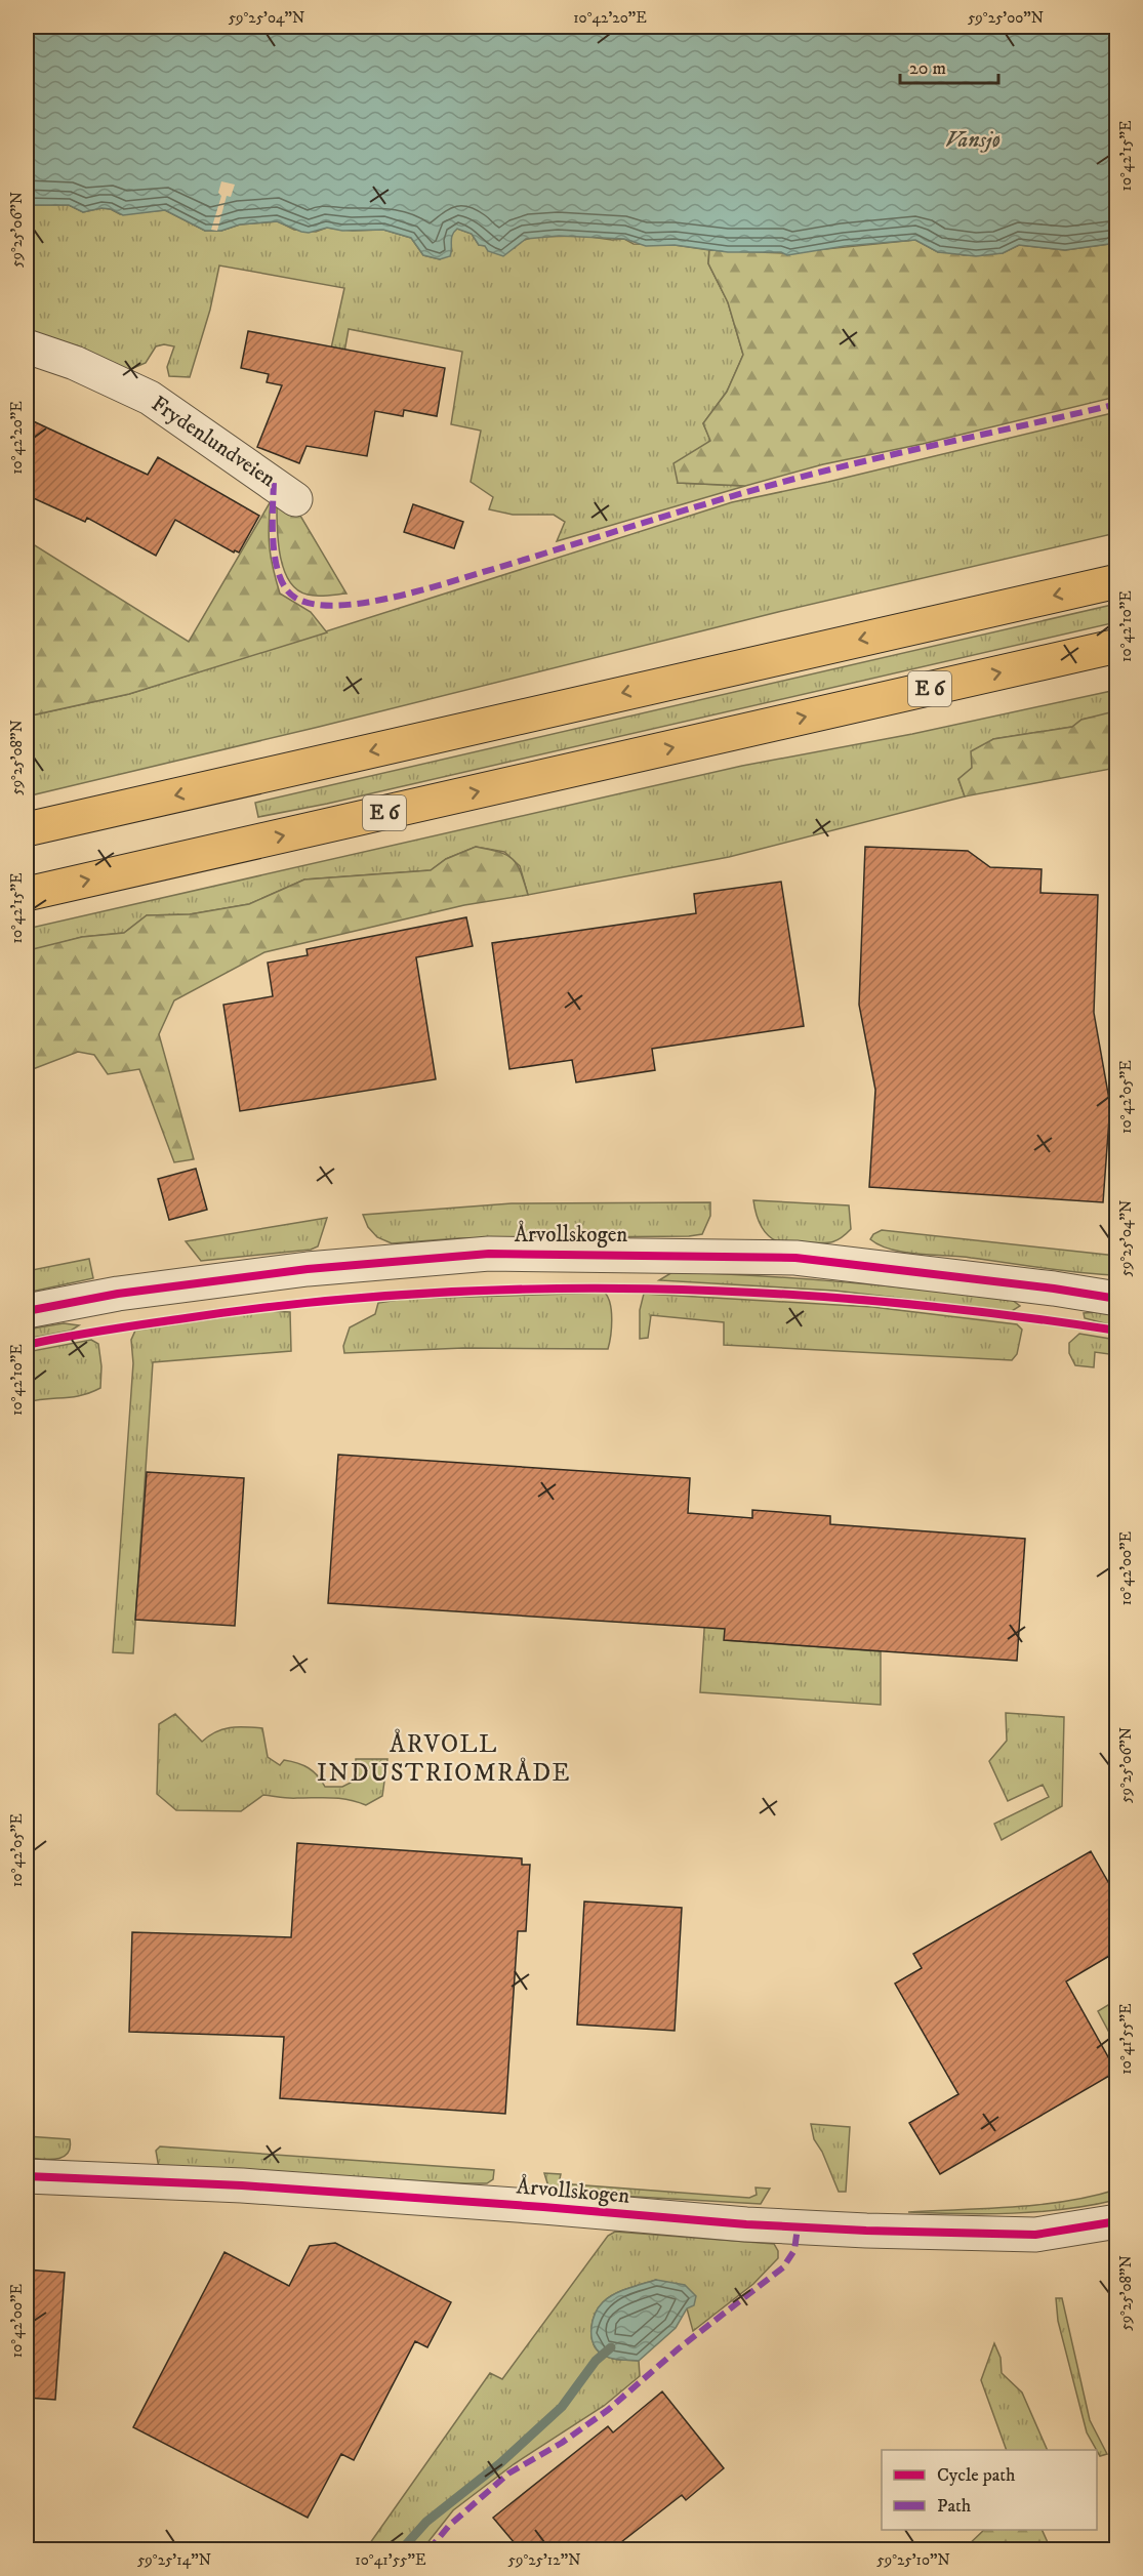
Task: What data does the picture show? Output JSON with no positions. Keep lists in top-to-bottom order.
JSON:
{
  "streets": {
    "highway": ["E 6"],
    "street": ["Frydenlundveien", "Årvollskogen"]
  },
  "districts": ["ÅRVOLL INDUSTRIOMRÅDE"],
  "water": ["Vansjø"],
  "legend": ["Cycle path", "Path"],
  "scale_bar": "20 m",
  "coordinates": [
    "59°25'04\"N",
    "10°42'20\"E",
    "59°25'00\"N",
    "10°42'15\"E",
    "59°25'06\"N",
    "10°42'10\"E",
    "59°25'08\"N",
    "10°42'05\"E",
    "10°42'00\"E",
    "10°41'55\"E",
    "59°25'14\"N",
    "59°25'12\"N",
    "59°25'10\"N"
  ]
}
